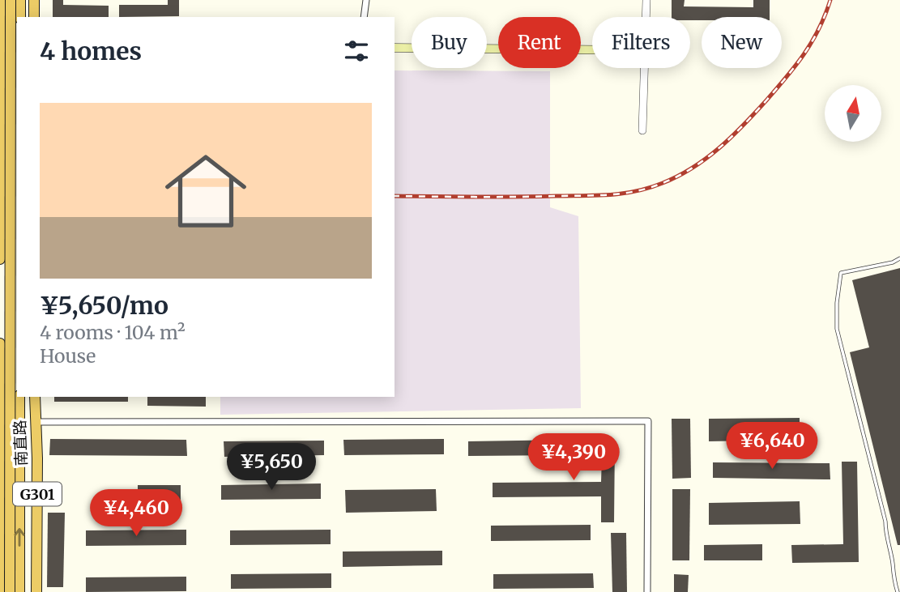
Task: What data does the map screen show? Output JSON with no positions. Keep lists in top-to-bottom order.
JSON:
{
  "streets": {
    "highway": ["南直路", "G301"]
  },
  "north": "top",
  "page": {
    "chip": [
      "Buy",
      "Rent",
      "Filters",
      "New"
    ],
    "heading": "4 homes",
    "list": [
      {
        "name": "¥5,650/mo",
        "note": "4 rooms · 104 m² · House"
      }
    ],
    "price": [
      "¥6,640",
      "¥4,390",
      "¥5,650",
      "¥4,460"
    ]
  }
}
